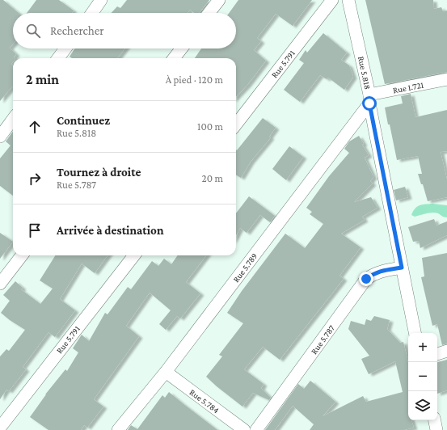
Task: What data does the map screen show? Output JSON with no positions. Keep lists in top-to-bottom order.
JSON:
{
  "streets": {
    "street": [
      "Rue 5.791",
      "Rue 5.818",
      "Rue 1.721",
      "Rue 5.789",
      "Rue 5.787",
      "Rue 5.784"
    ]
  },
  "crossings": [
    ["Rue 5.818", "Rue 1.721"],
    ["Rue 5.818", "Rue 5.789"],
    ["Rue 5.818", "Rue 5.787"],
    ["Rue 1.721", "Rue 5.789"],
    ["Rue 5.789", "Rue 5.784"]
  ],
  "page": {
    "search": "Rechercher",
    "heading": ["2 min", "À pied · 120 m"],
    "list": [
      ["Continuez", "Rue 5.818", "100 m"],
      ["Tournez à droite", "Rue 5.787", "20 m"],
      "Arrivée à destination"
    ],
    "map_buttons": ["+", "−"]
  }
}
